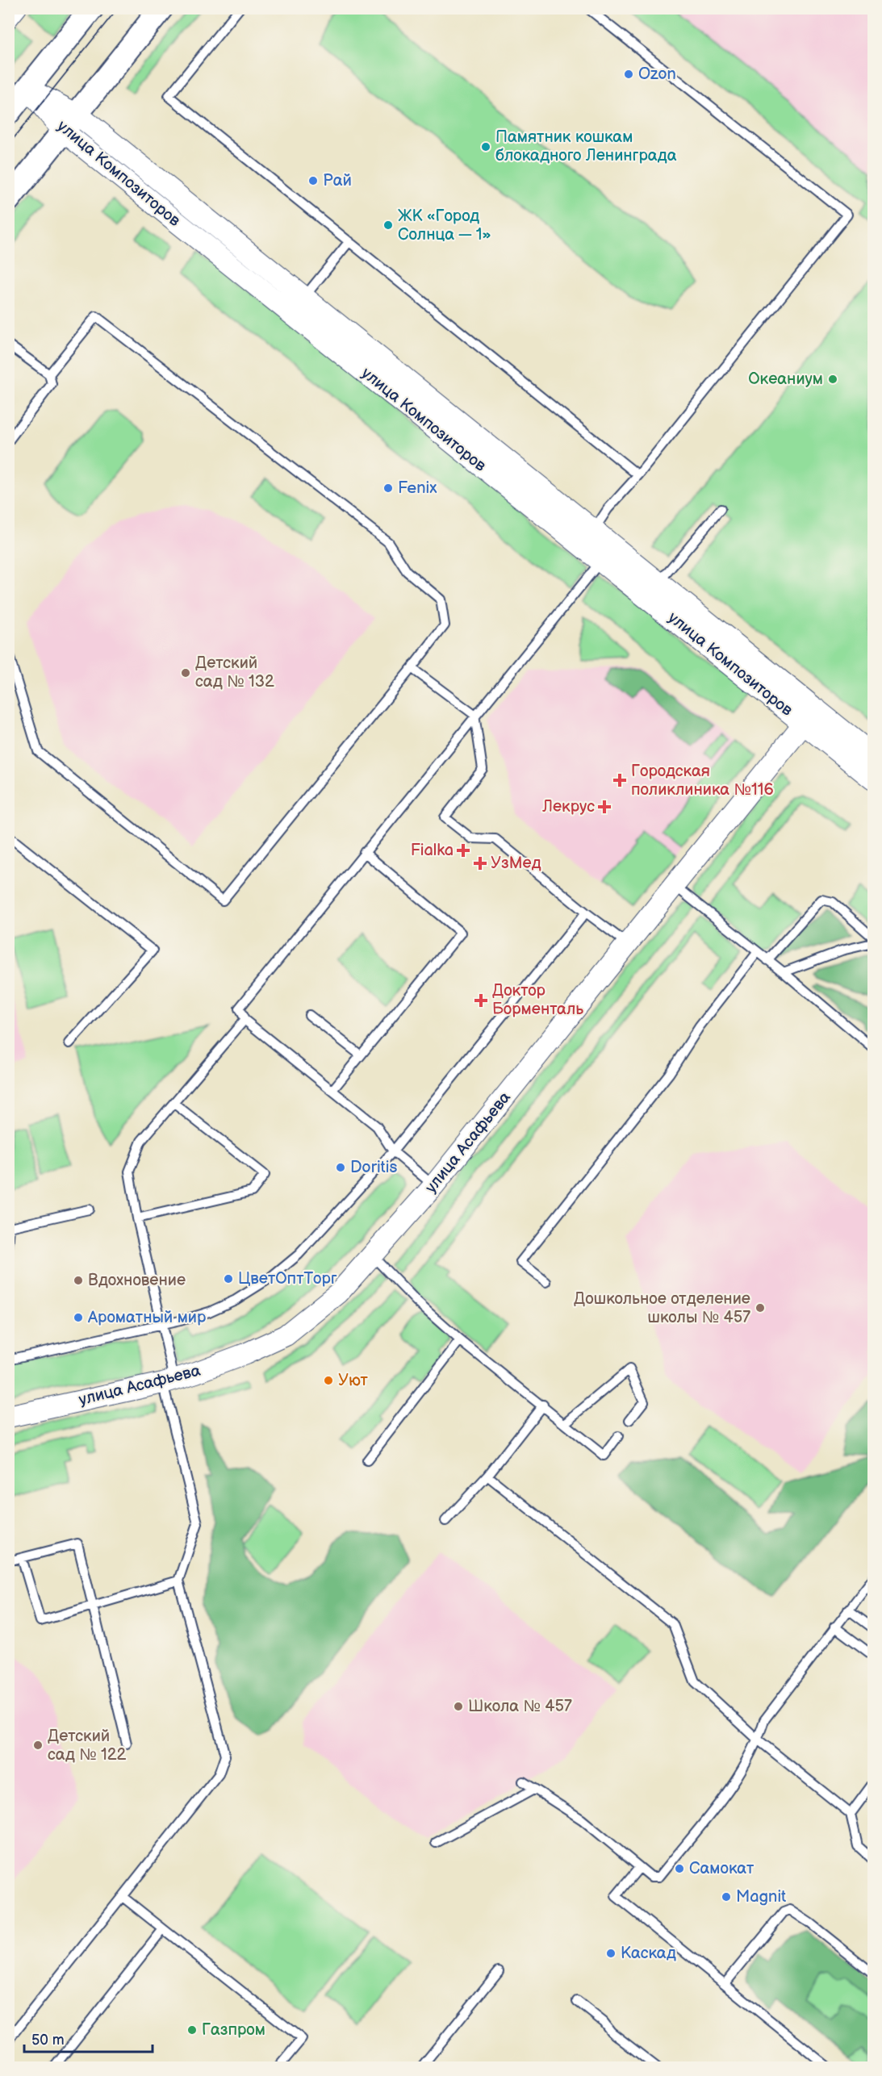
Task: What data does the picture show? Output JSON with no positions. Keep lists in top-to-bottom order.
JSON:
{
  "streets": {
    "street": ["улица Композиторов", "улица Асафьева"]
  },
  "crossings": [
    ["улица Композиторов", "улица Асафьева"]
  ],
  "places": {
    "other": [
      "Ozon",
      "Памятник кошкам блокадного Ленинграда",
      "Рай",
      "ЖК «Город Солнца — 1»",
      "Океаниум",
      "Fenix",
      "Детский сад № 132",
      "Doritis",
      "ЦветОптТорг",
      "Вдохновение",
      "Дошкольное отделение школы № 457",
      "Ароматный мир",
      "Уют",
      "Школа № 457",
      "Детский сад № 122",
      "Самокат",
      "Magnit",
      "Каскад",
      "Газпром"
    ],
    "health": [
      "Городская поликлиника №116",
      "Лекрус",
      "Fialka",
      "УзМед",
      "Доктор Борменталь"
    ]
  },
  "scale_bar": "50 m"
}
